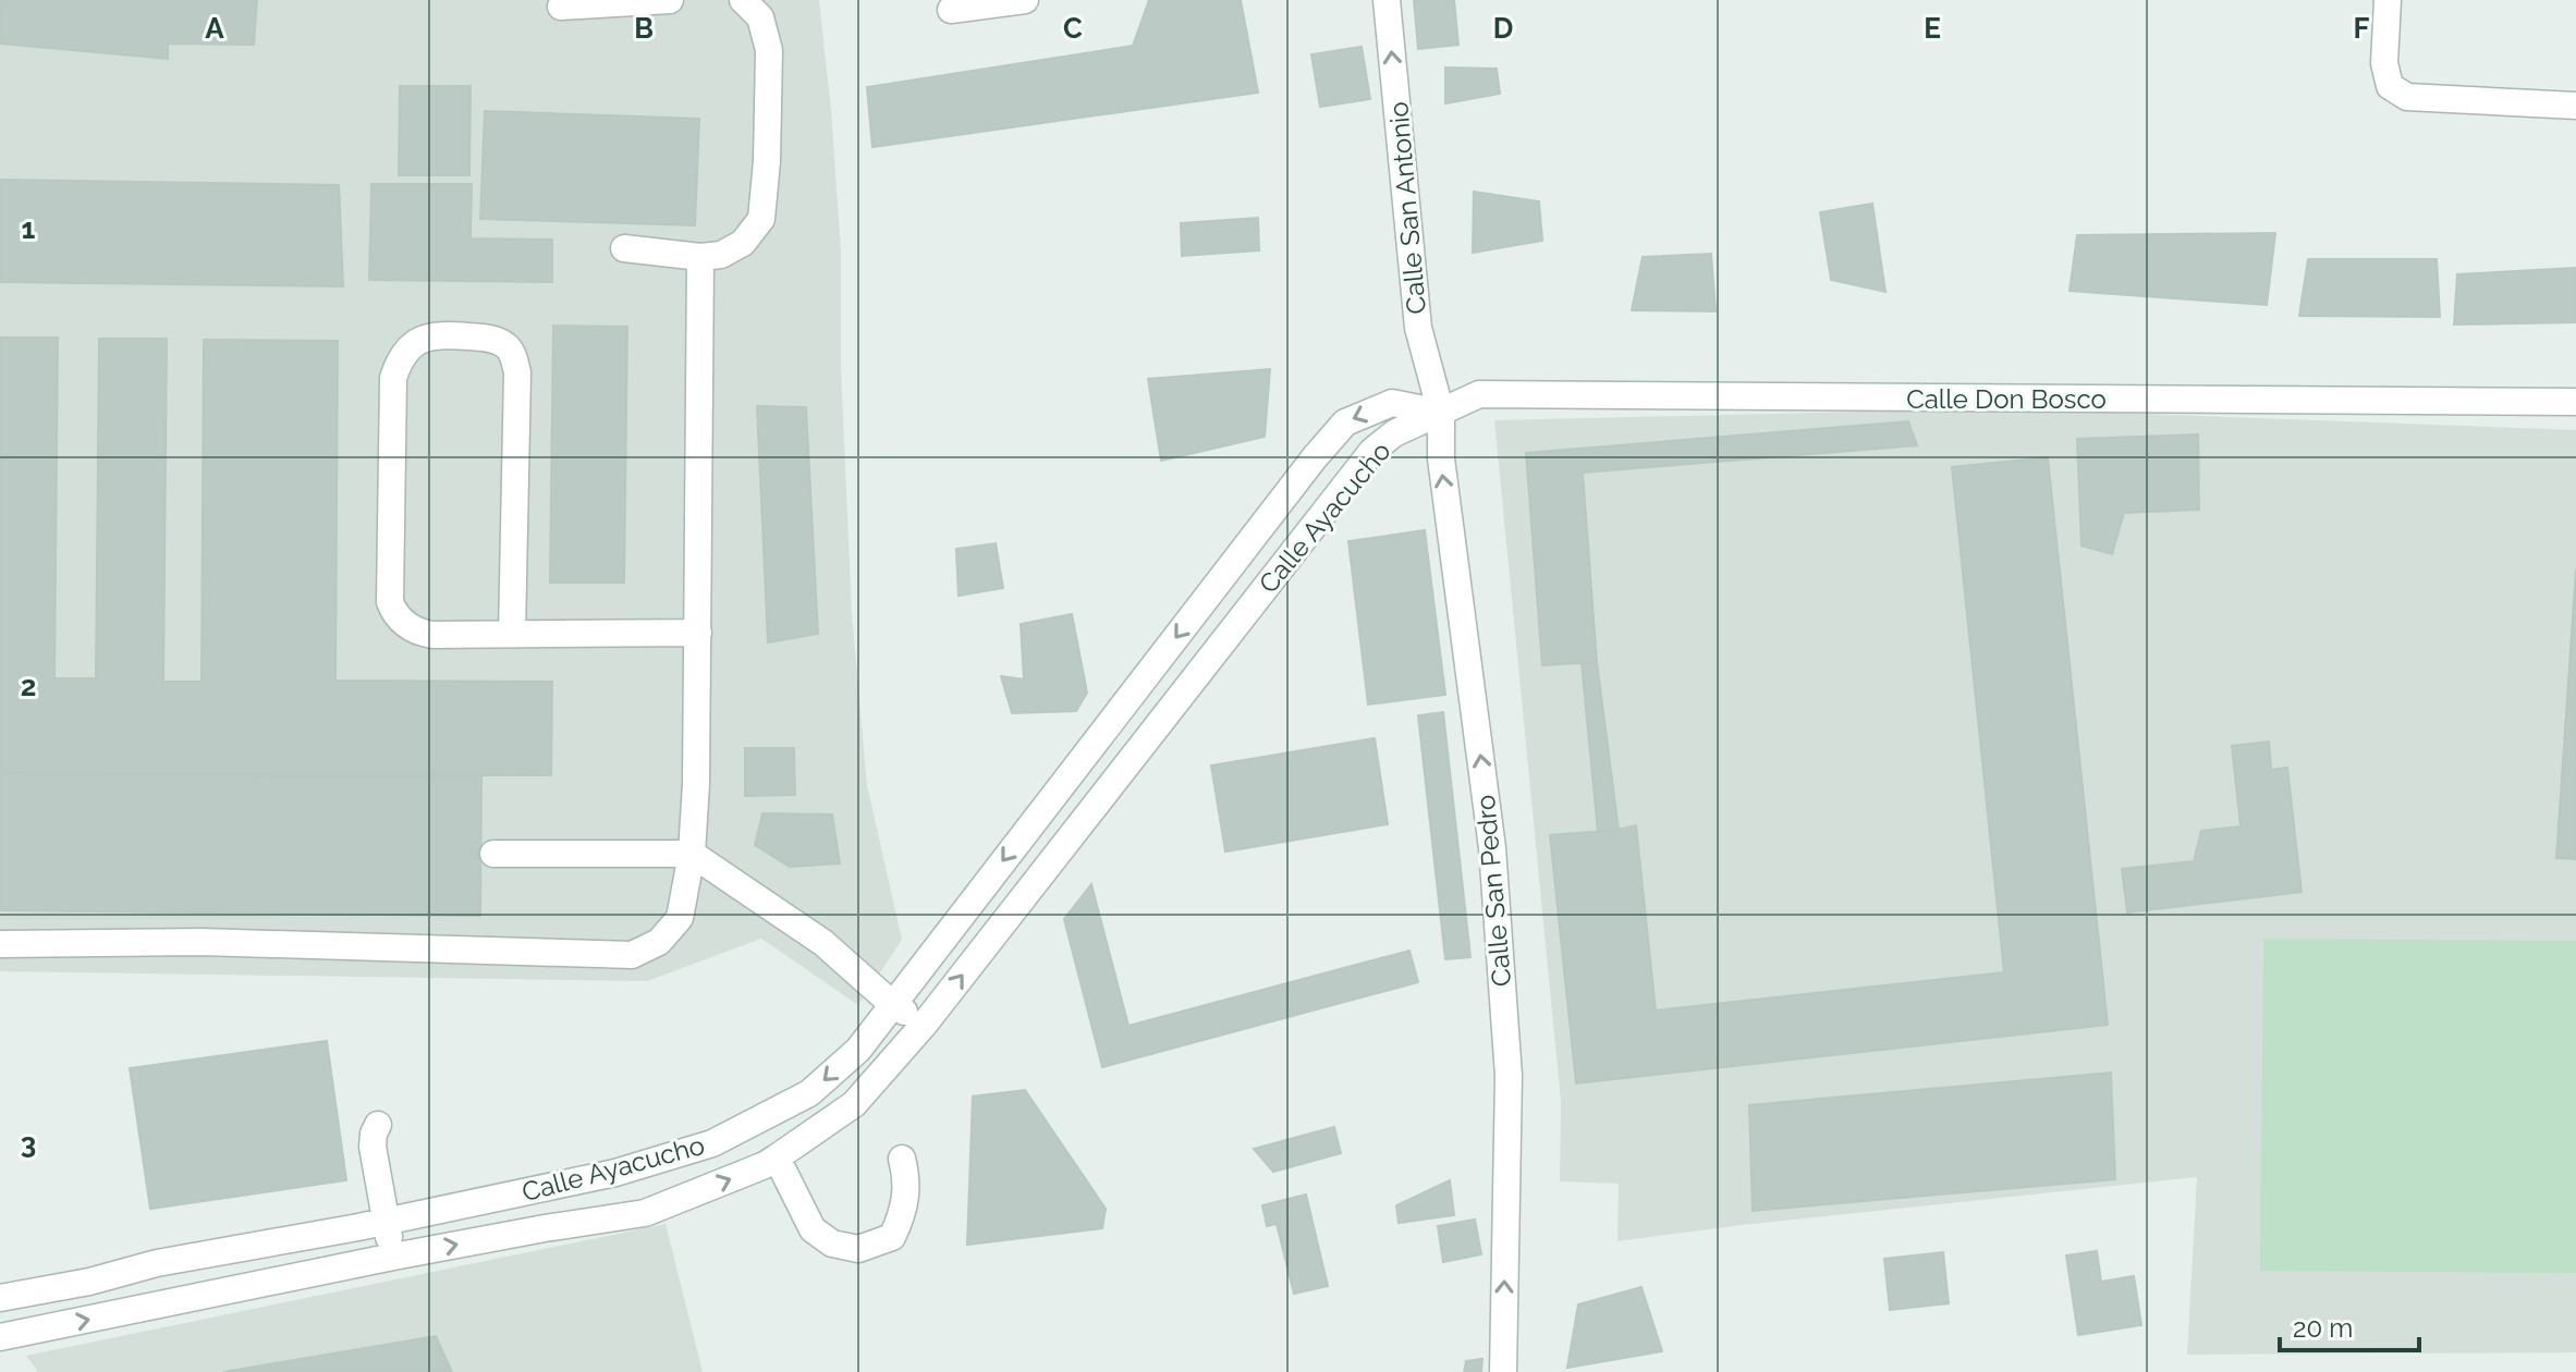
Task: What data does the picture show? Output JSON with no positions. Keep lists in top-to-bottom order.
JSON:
{
  "streets": {
    "street": [
      "Calle San Antonio",
      "Calle Don Bosco",
      "Calle Ayacucho",
      "Calle San Pedro"
    ]
  },
  "crossings": [
    ["Calle San Antonio", "Calle Don Bosco"],
    ["Calle San Antonio", "Calle Ayacucho"],
    ["Calle San Antonio", "Calle San Pedro"],
    ["Calle Don Bosco", "Calle Ayacucho"],
    ["Calle Don Bosco", "Calle San Pedro"],
    ["Calle Ayacucho", "Calle San Pedro"]
  ],
  "one_way": ["Calle San Antonio", "Calle San Pedro"],
  "scale_bar": "20 m",
  "grid": {
    "columns": [
      "A",
      "B",
      "C",
      "D",
      "E",
      "F"
    ],
    "rows": ["1", "2", "3"]
  }
}
